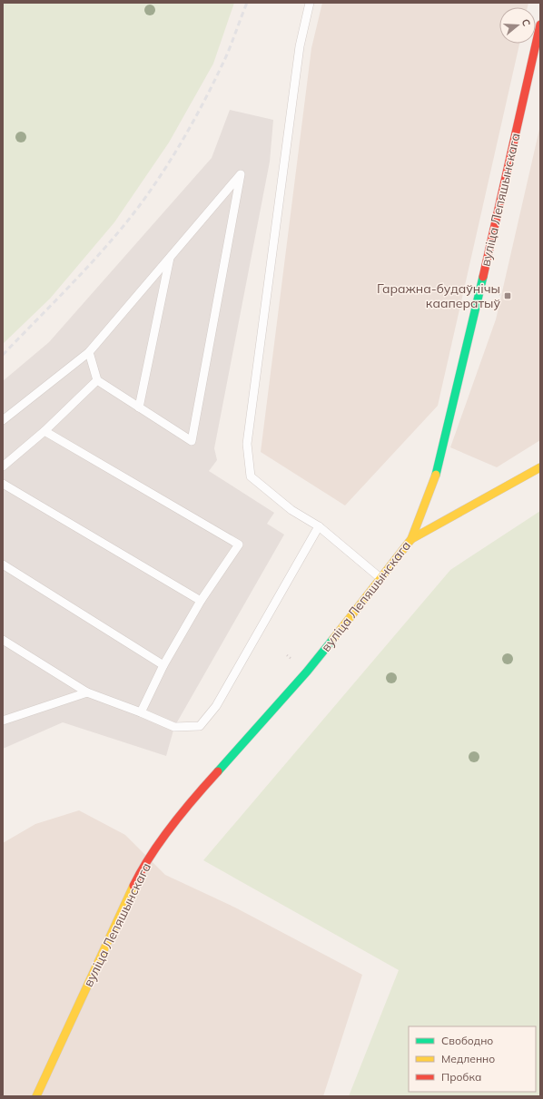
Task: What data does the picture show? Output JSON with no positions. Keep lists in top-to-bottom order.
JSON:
{
  "streets": {
    "street": ["вуліца Лепяшынскага"]
  },
  "places": {
    "transit": ["Гаражна-будаўнічы кааператыў"]
  },
  "legend": ["Свободно", "Медленно", "Пробка"],
  "north": "right"
}
